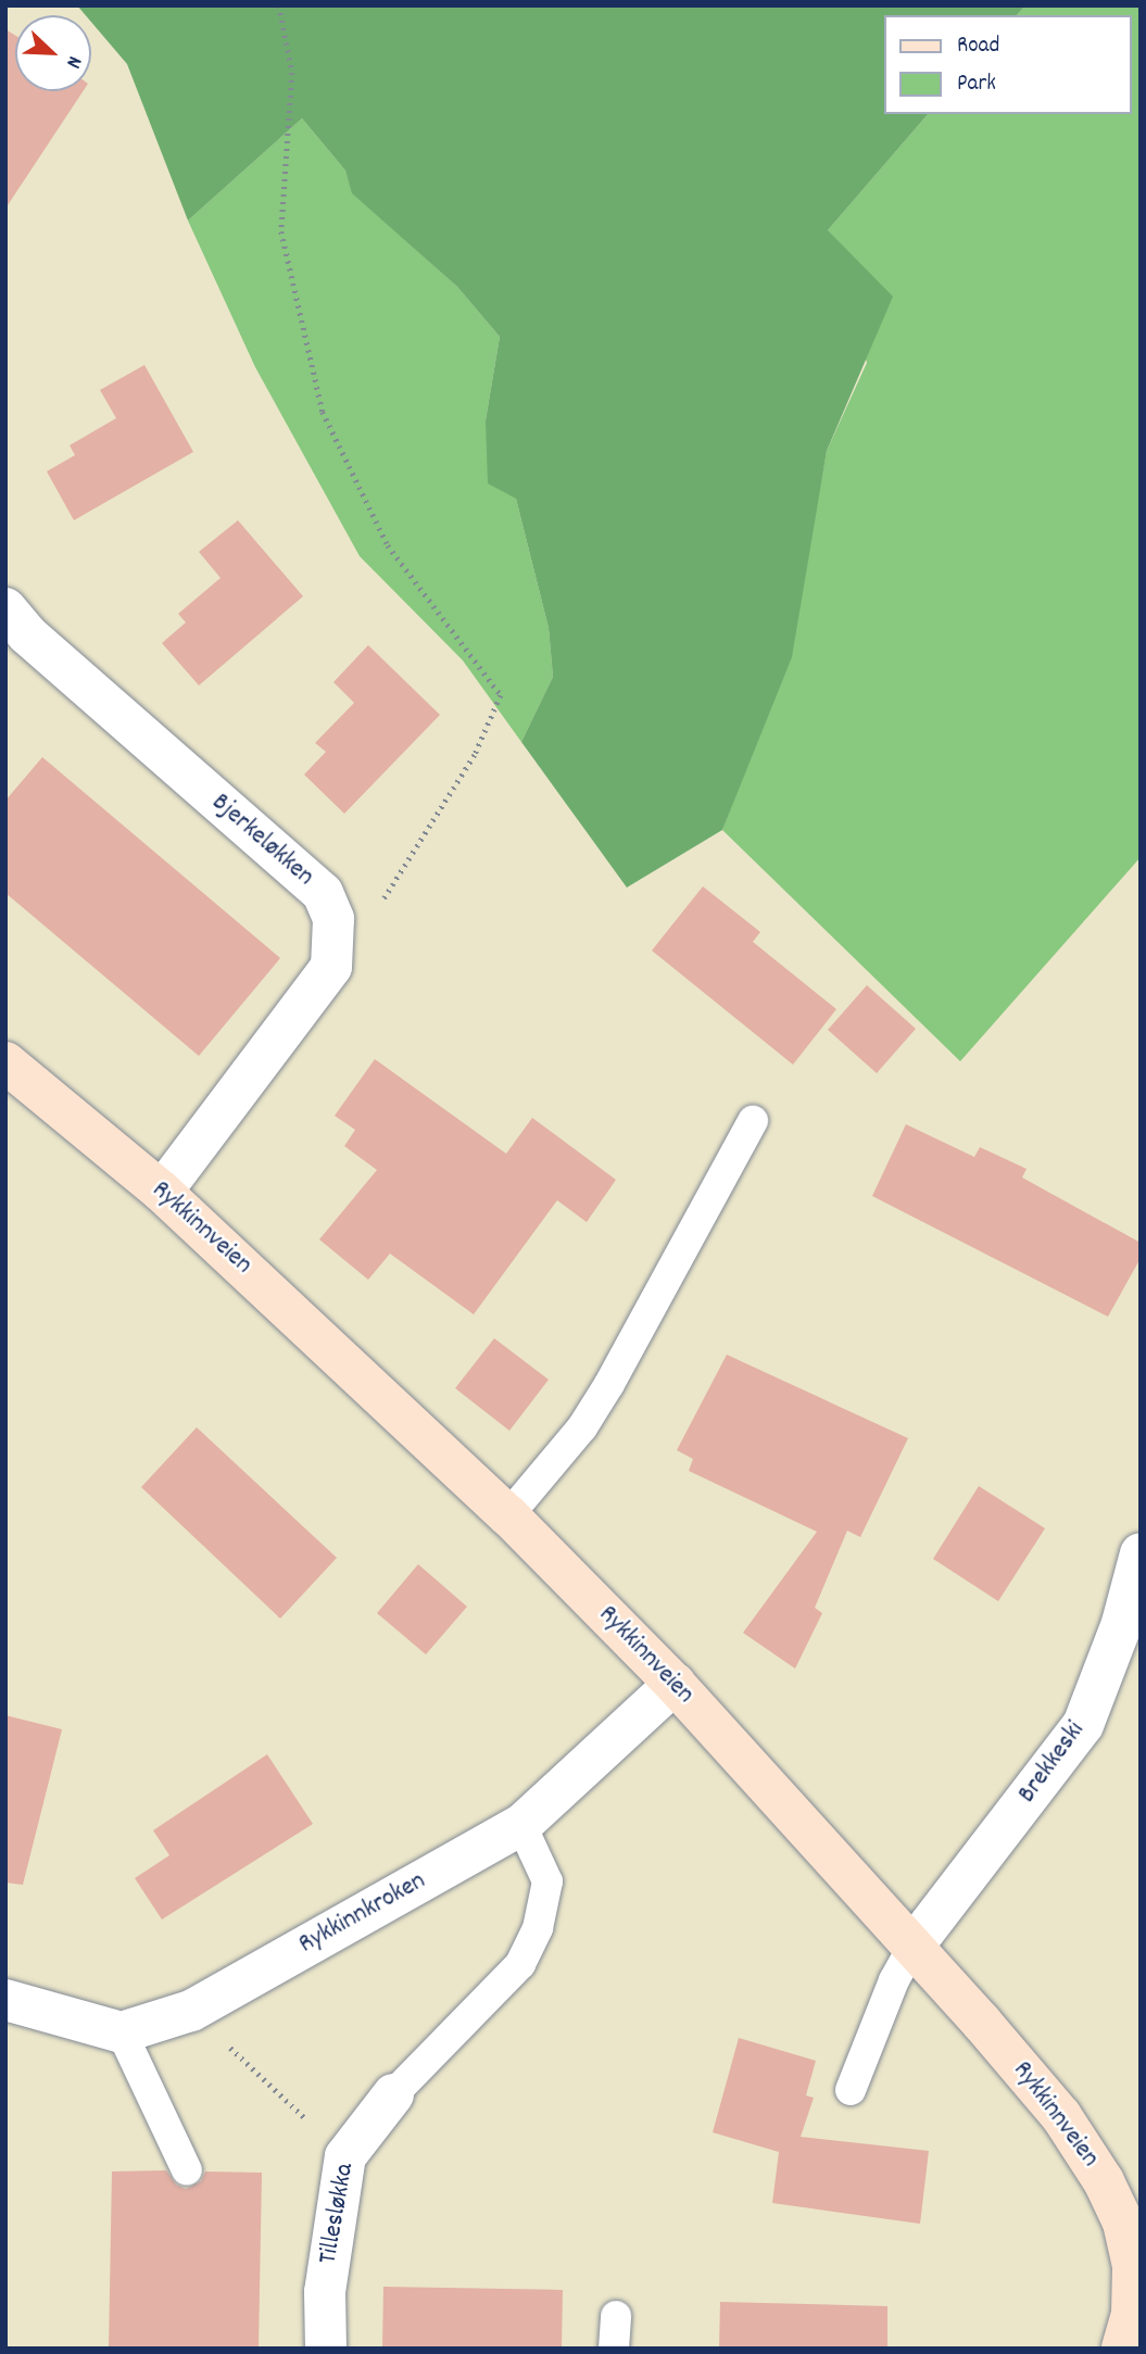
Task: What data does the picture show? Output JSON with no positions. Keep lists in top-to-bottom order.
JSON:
{
  "streets": {
    "street": [
      "Bjerkeløkken",
      "Rykkinnveien",
      "Brekkeski",
      "Rykkinnkroken",
      "Tillesløkka"
    ]
  },
  "crossings": [
    ["Rykkinnveien", "Brekkeski"],
    ["Rykkinnveien", "Rykkinnkroken"]
  ],
  "legend": ["Road", "Park"],
  "north": "bottom right"
}
